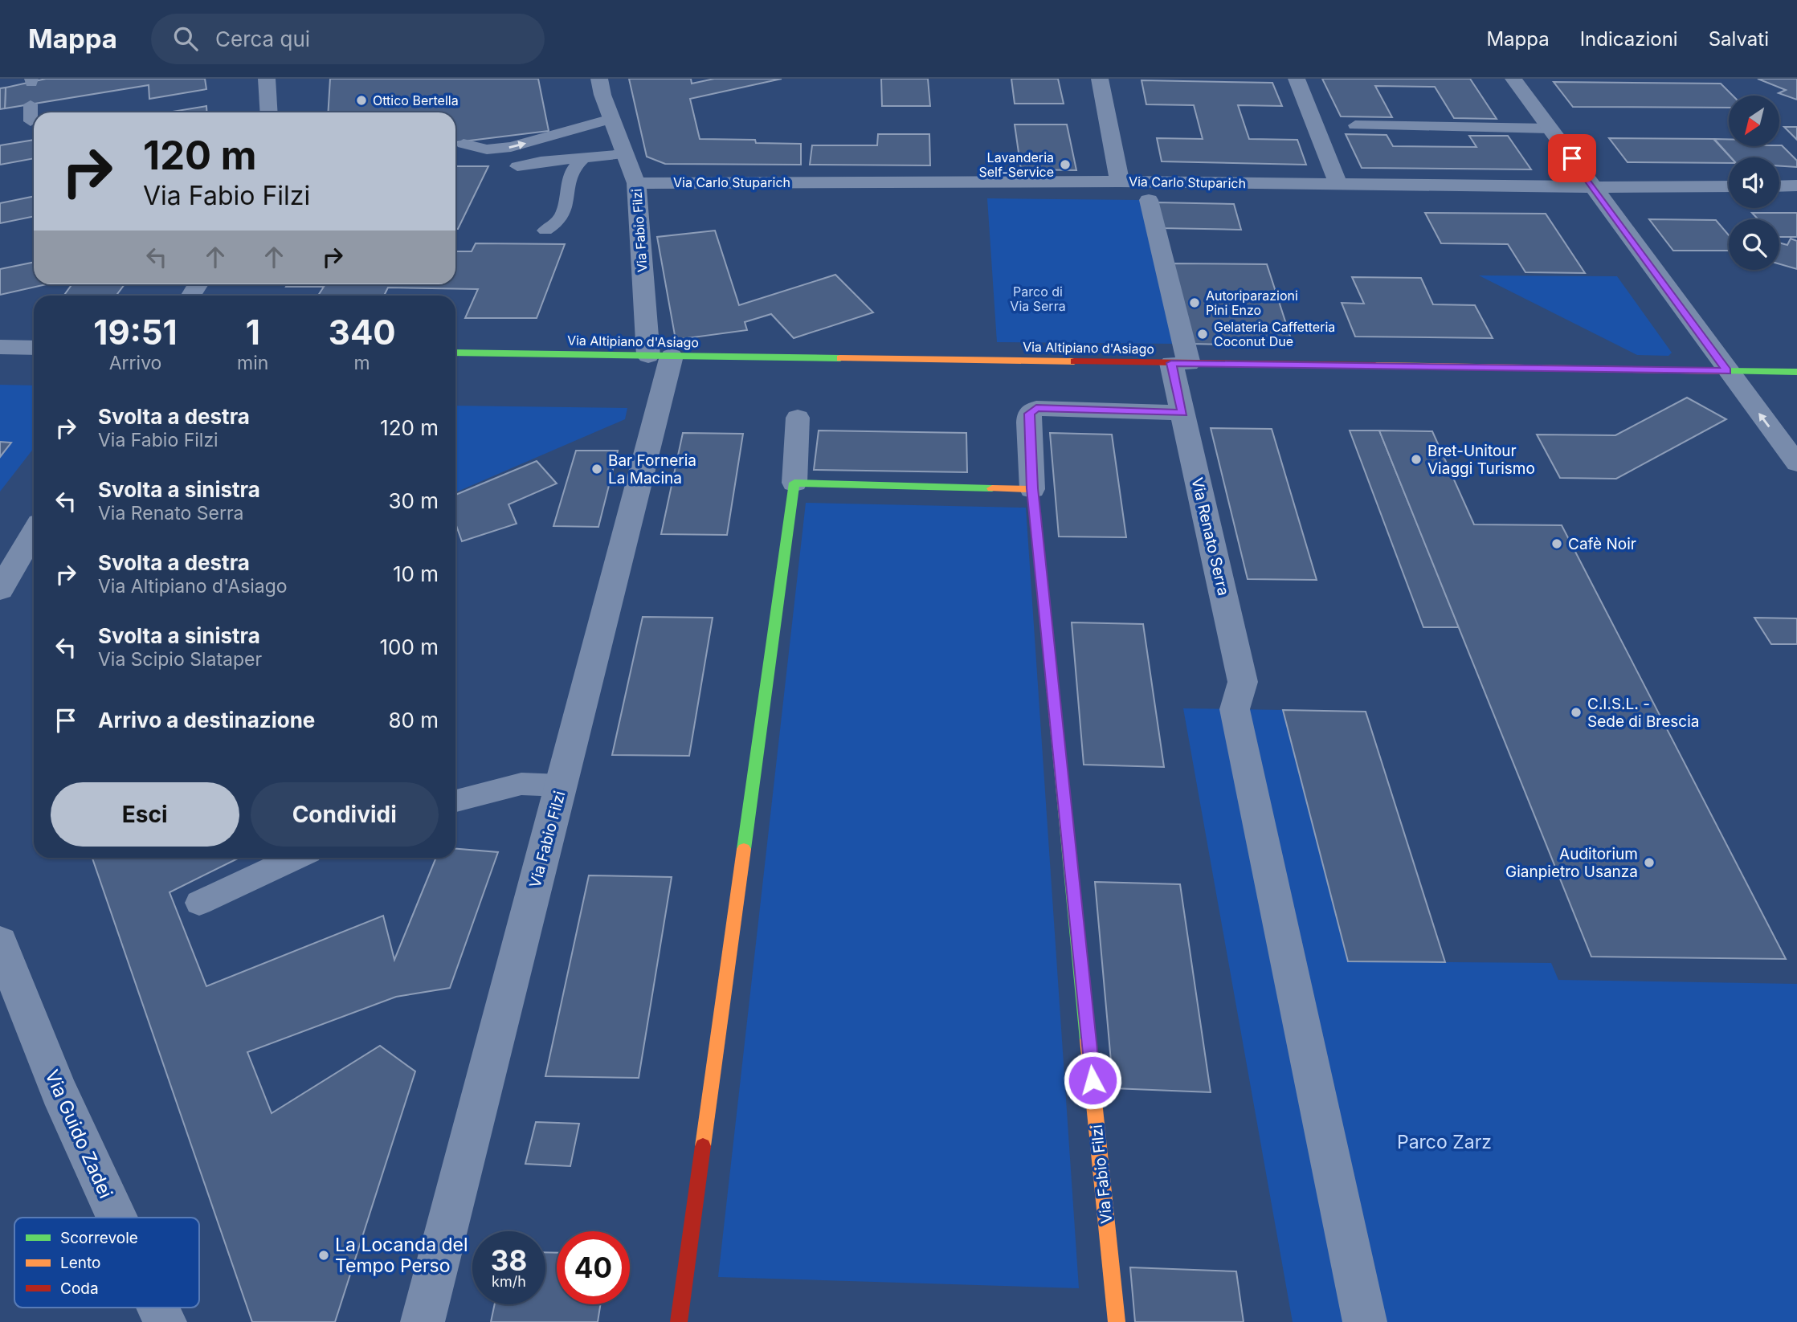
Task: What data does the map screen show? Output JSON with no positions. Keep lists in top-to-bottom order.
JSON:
{
  "streets": {
    "street": [
      "Via Carlo Stuparich",
      "Via Fabio Filzi",
      "Via Altipiano d'Asiago",
      "Via Renato Serra",
      "Via Guido Zadei"
    ]
  },
  "crossings": [
    ["Via Carlo Stuparich", "Via Fabio Filzi"],
    ["Via Fabio Filzi", "Via Altipiano d'Asiago"],
    ["Via Fabio Filzi", "Via Renato Serra"],
    ["Via Altipiano d'Asiago", "Via Renato Serra"]
  ],
  "parks": ["Parco di Via Serra", "Parco Zarz"],
  "places": [
    "Ottico Bertella",
    "Lavanderia Self-Service",
    "Autoriparazioni Pini Enzo",
    "Gelateria Caffetteria Coconut Due",
    "Bret-Unitour Viaggi Turismo",
    "Bar Forneria La Macina",
    "Cafè Noir",
    "C.I.S.L. - Sede di Brescia",
    "Auditorium Gianpietro Usanza",
    "La Locanda del Tempo Perso"
  ],
  "legend": ["Scorrevole", "Lento", "Coda"],
  "north": "bottom left",
  "page": {
    "header": "Mappa",
    "search": "Cerca qui",
    "nav": ["Mappa", "Indicazioni", "Salvati"],
    "turn": ["120 m", "Via Fabio Filzi"],
    "eta": [
      "19:51",
      "Arrivo",
      "1",
      "min",
      "340",
      "m"
    ],
    "list": [
      {
        "name": "Svolta a destra",
        "note": "Via Fabio Filzi",
        "value": "120 m"
      },
      {
        "name": "Svolta a sinistra",
        "note": "Via Renato Serra",
        "value": "30 m"
      },
      {
        "name": "Svolta a destra",
        "note": "Via Altipiano d'Asiago",
        "value": "10 m"
      },
      {
        "name": "Svolta a sinistra",
        "note": "Via Scipio Slataper",
        "value": "100 m"
      },
      {
        "name": "Arrivo a destinazione",
        "value": "80 m"
      }
    ],
    "buttons": ["Esci", "Condividi"],
    "speed": "38 km/h",
    "limit": "40"
  }
}
